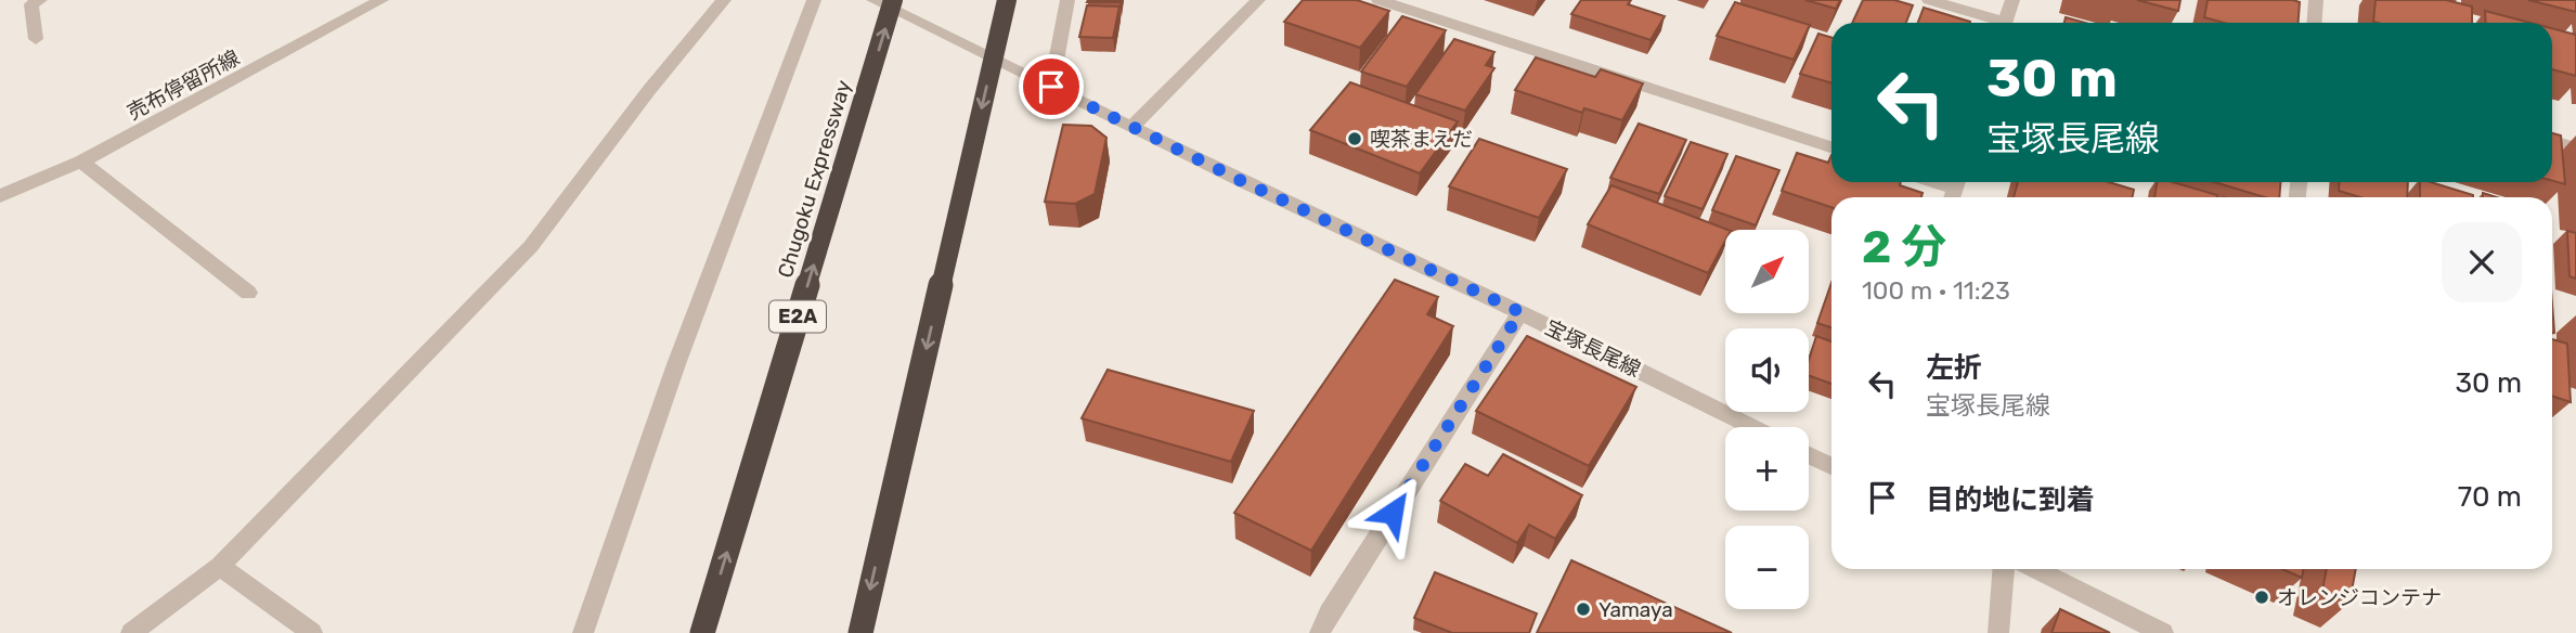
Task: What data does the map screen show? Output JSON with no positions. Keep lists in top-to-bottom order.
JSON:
{
  "streets": {
    "highway": ["Chugoku Expressway", "E2A"],
    "street": ["売布停留所線", "宝塚長尾線"]
  },
  "places": ["喫茶まえだ", "オレンジコンテナ", "Yamaya"],
  "north": "top right",
  "page": {
    "turn": ["30 m", "宝塚長尾線"],
    "heading": ["2 分", "100 m · 11:23"],
    "map_buttons": ["+", "−"],
    "list": [
      {
        "name": "左折",
        "note": "宝塚長尾線",
        "value": "30 m"
      },
      {
        "name": "目的地に到着",
        "value": "70 m"
      }
    ]
  }
}
